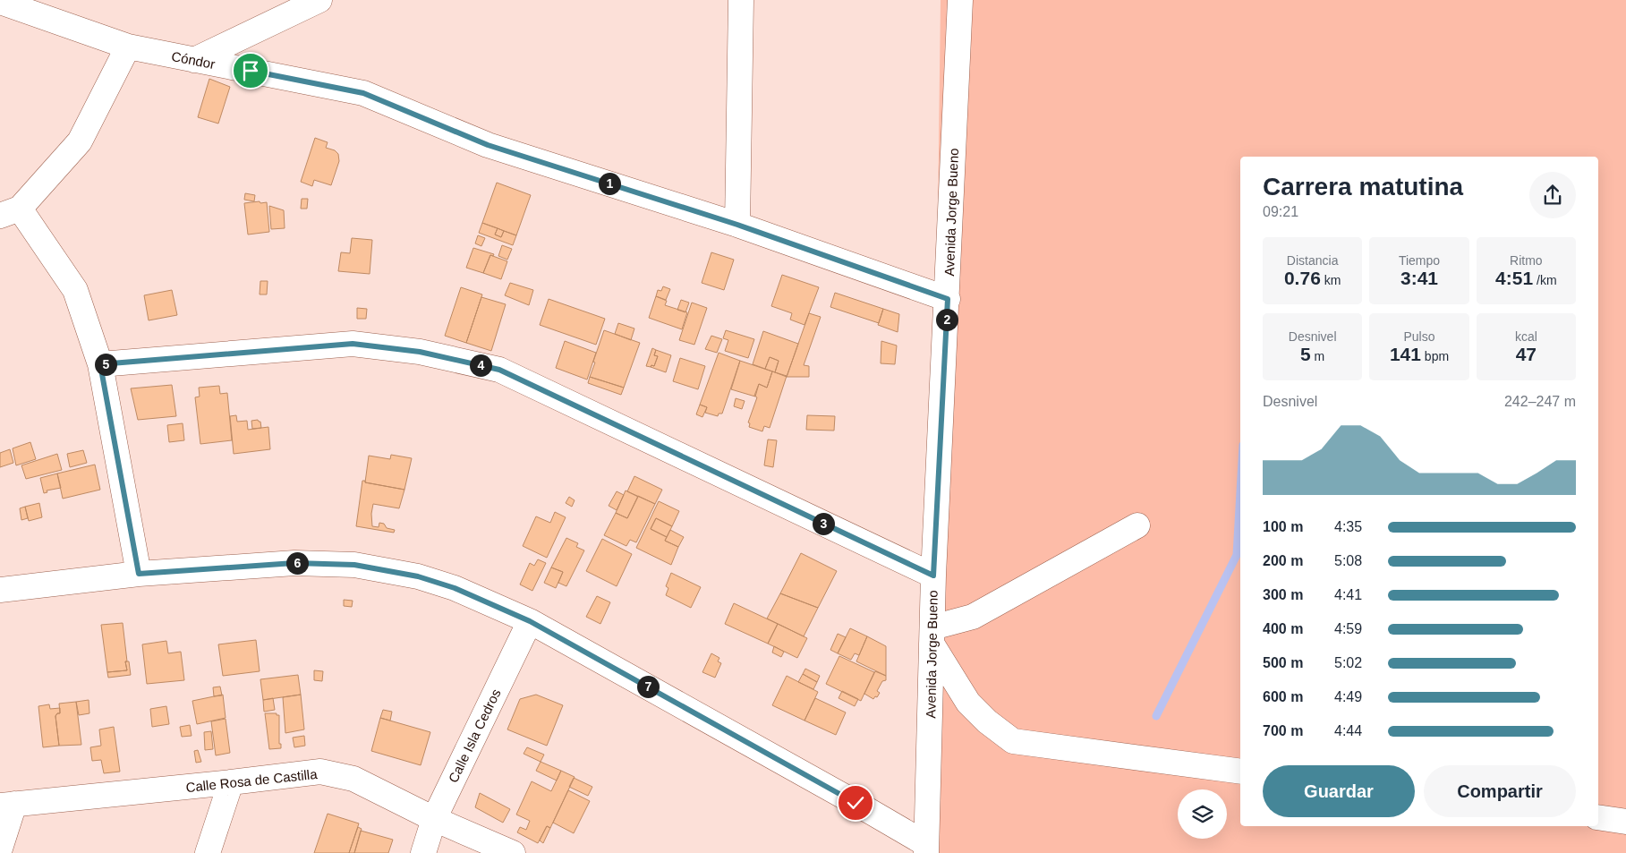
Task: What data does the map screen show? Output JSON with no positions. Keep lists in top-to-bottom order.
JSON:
{
  "streets": {
    "street": [
      "Cóndor",
      "Avenida Jorge Bueno",
      "Calle Isla Cedros",
      "Calle Rosa de Castilla"
    ]
  },
  "crossings": [
    ["Cóndor", "Avenida Jorge Bueno"],
    ["Calle Isla Cedros", "Calle Rosa de Castilla"]
  ],
  "page": {
    "heading": ["Carrera matutina", "09:21"],
    "pins": [
      "1",
      "2",
      "5",
      "4",
      "3",
      "6",
      "7"
    ],
    "stats": [
      ["Distancia", "0.76 km"],
      ["Tiempo", "3:41"],
      ["Ritmo", "4:51 /km"],
      ["Desnivel", "5 m"],
      ["Pulso", "141 bpm"],
      ["kcal", "47"]
    ],
    "chart": ["Desnivel", "242–247 m"],
    "list": [
      {
        "name": "100 m",
        "note": "4:35"
      },
      {
        "name": "200 m",
        "note": "5:08"
      },
      {
        "name": "300 m",
        "note": "4:41"
      },
      {
        "name": "400 m",
        "note": "4:59"
      },
      {
        "name": "500 m",
        "note": "5:02"
      },
      {
        "name": "600 m",
        "note": "4:49"
      },
      {
        "name": "700 m",
        "note": "4:44"
      }
    ],
    "buttons": ["Guardar", "Compartir"]
  }
}
